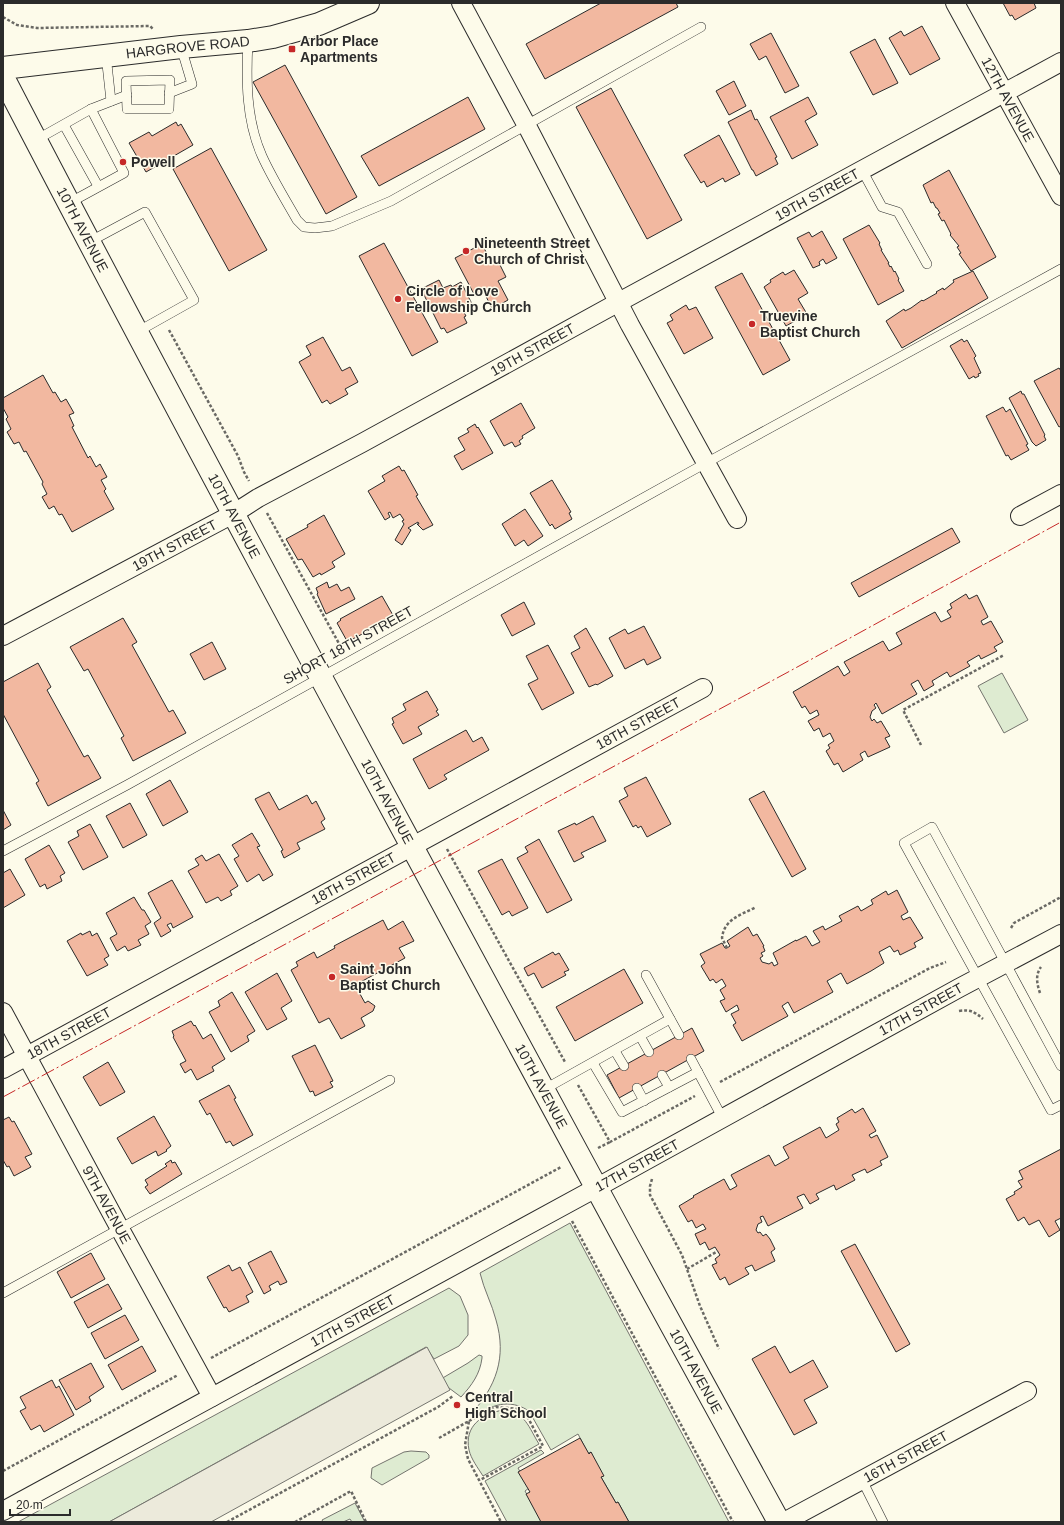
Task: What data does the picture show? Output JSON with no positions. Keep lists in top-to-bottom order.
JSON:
{
  "streets": {
    "main road": ["HARGROVE ROAD", "10TH AVENUE"],
    "street": [
      "12TH AVENUE",
      "19TH STREET",
      "18TH STREET",
      "17TH STREET",
      "9TH AVENUE",
      "16TH STREET"
    ],
    "lane": ["SHORT 18TH STREET"]
  },
  "crossings": [
    ["12TH AVENUE", "19TH STREET"],
    ["19TH STREET", "10TH AVENUE"],
    ["10TH AVENUE", "SHORT 18TH STREET"],
    ["10TH AVENUE", "18TH STREET"],
    ["10TH AVENUE", "17TH STREET"],
    ["18TH STREET", "9TH AVENUE"],
    ["17TH STREET", "9TH AVENUE"]
  ],
  "places": {
    "transit": ["Arbor Place Apartments"],
    "other": [
      "Powell",
      "Nineteenth Street Church of Christ",
      "Circle of Love Fellowship Church",
      "Truevine Baptist Church",
      "Saint John Baptist Church",
      "Central High School"
    ]
  },
  "scale_bar": "20 m"
}
